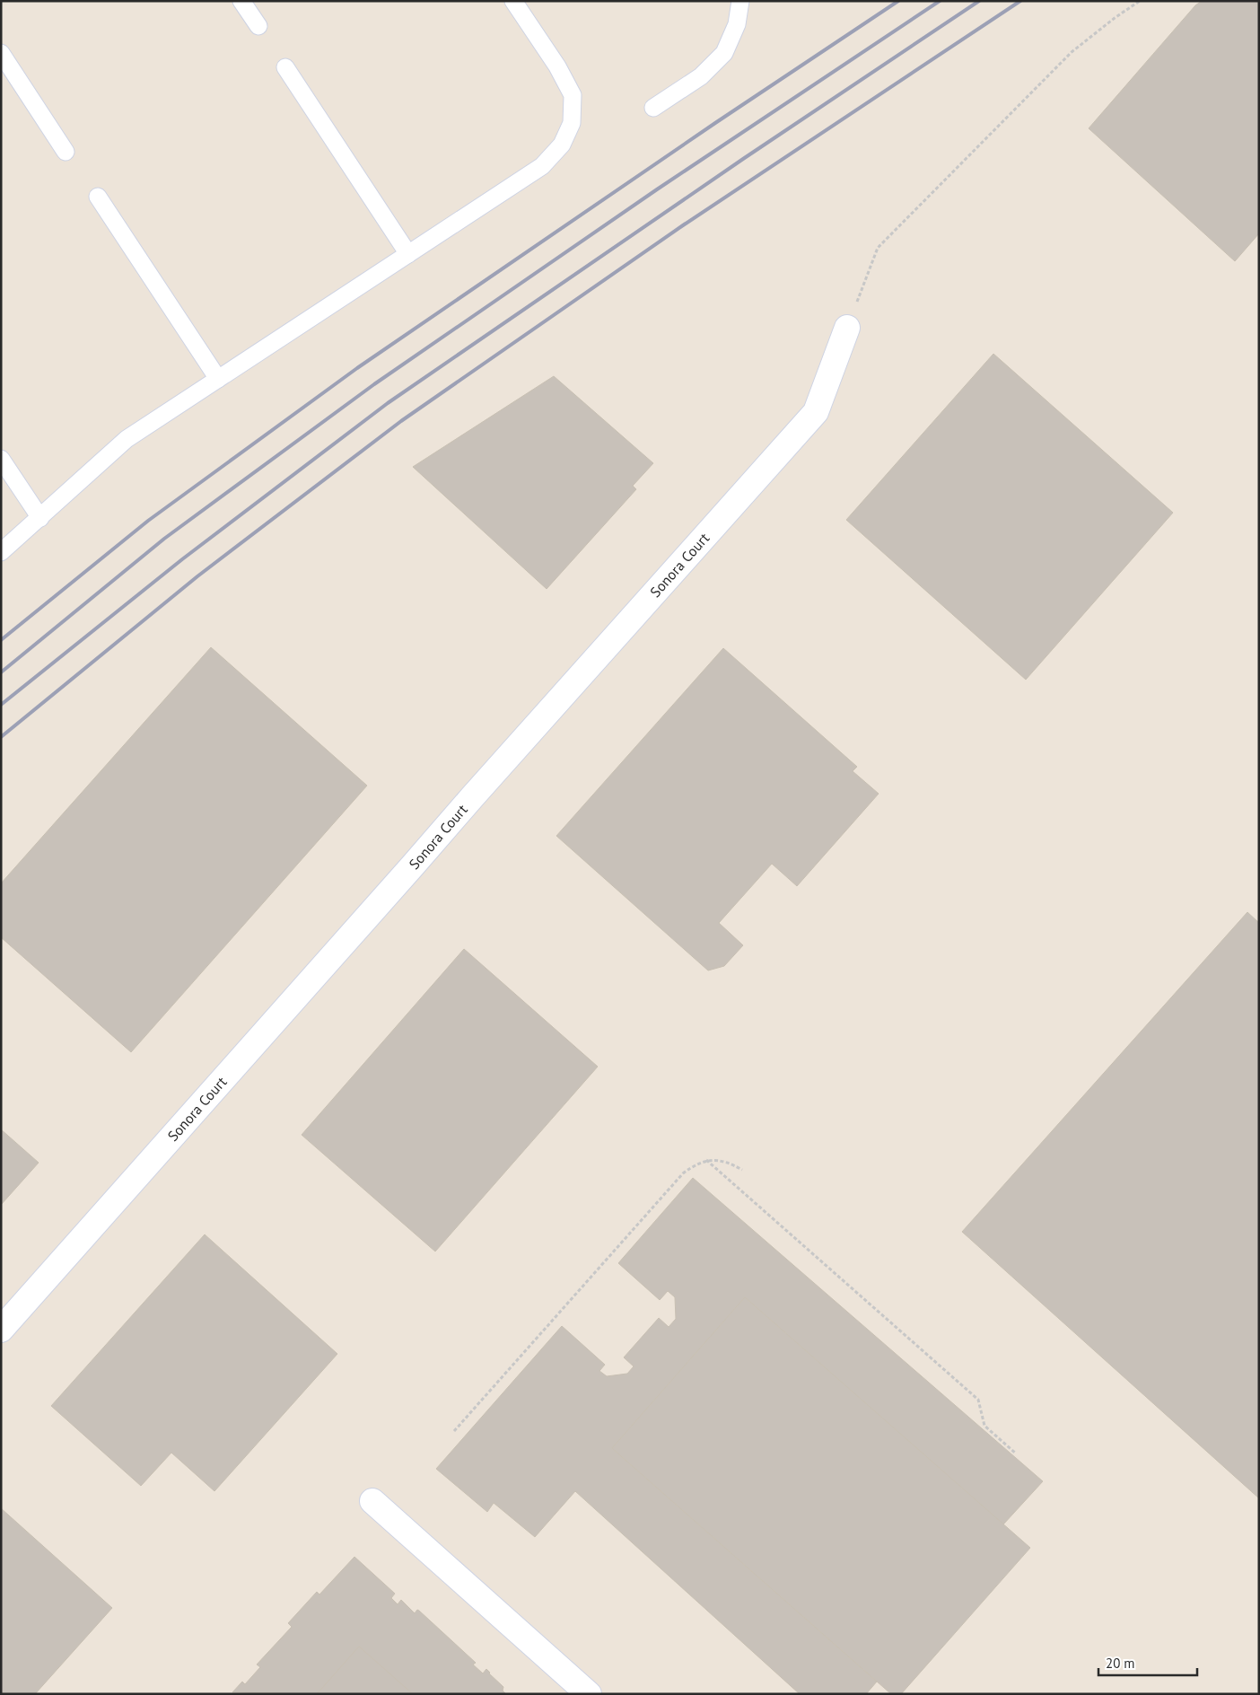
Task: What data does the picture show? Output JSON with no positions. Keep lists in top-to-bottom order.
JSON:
{
  "streets": {
    "street": ["Sonora Court"]
  },
  "scale_bar": "20 m"
}
